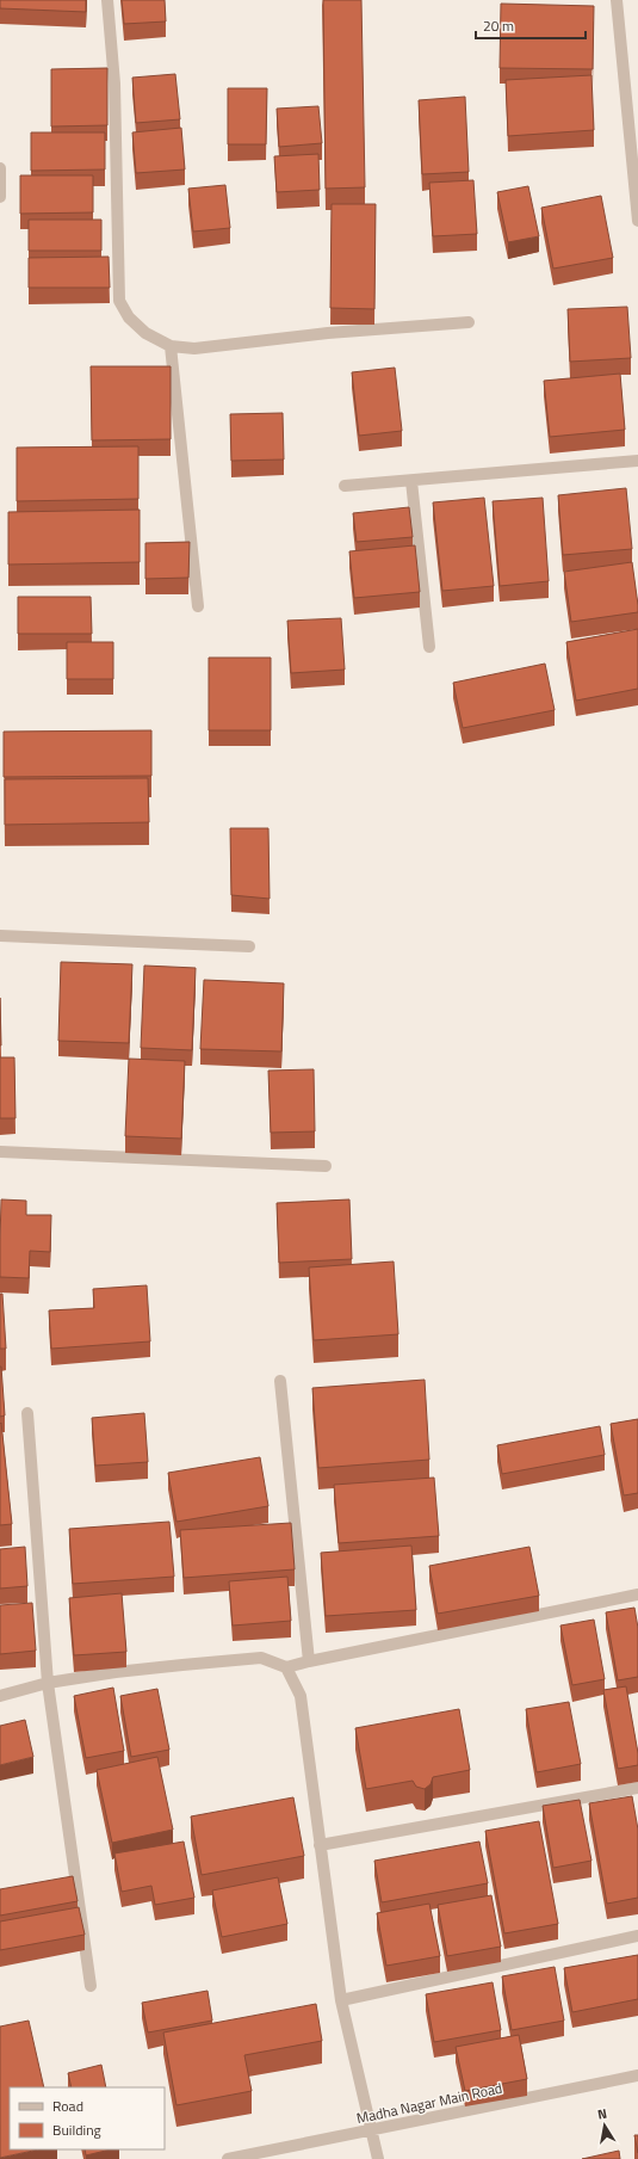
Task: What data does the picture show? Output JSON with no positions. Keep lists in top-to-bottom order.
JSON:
{
  "streets": {
    "street": ["Madha Nagar Main Road"]
  },
  "legend": ["Road", "Building"],
  "scale_bar": "20 m",
  "north": "top"
}
